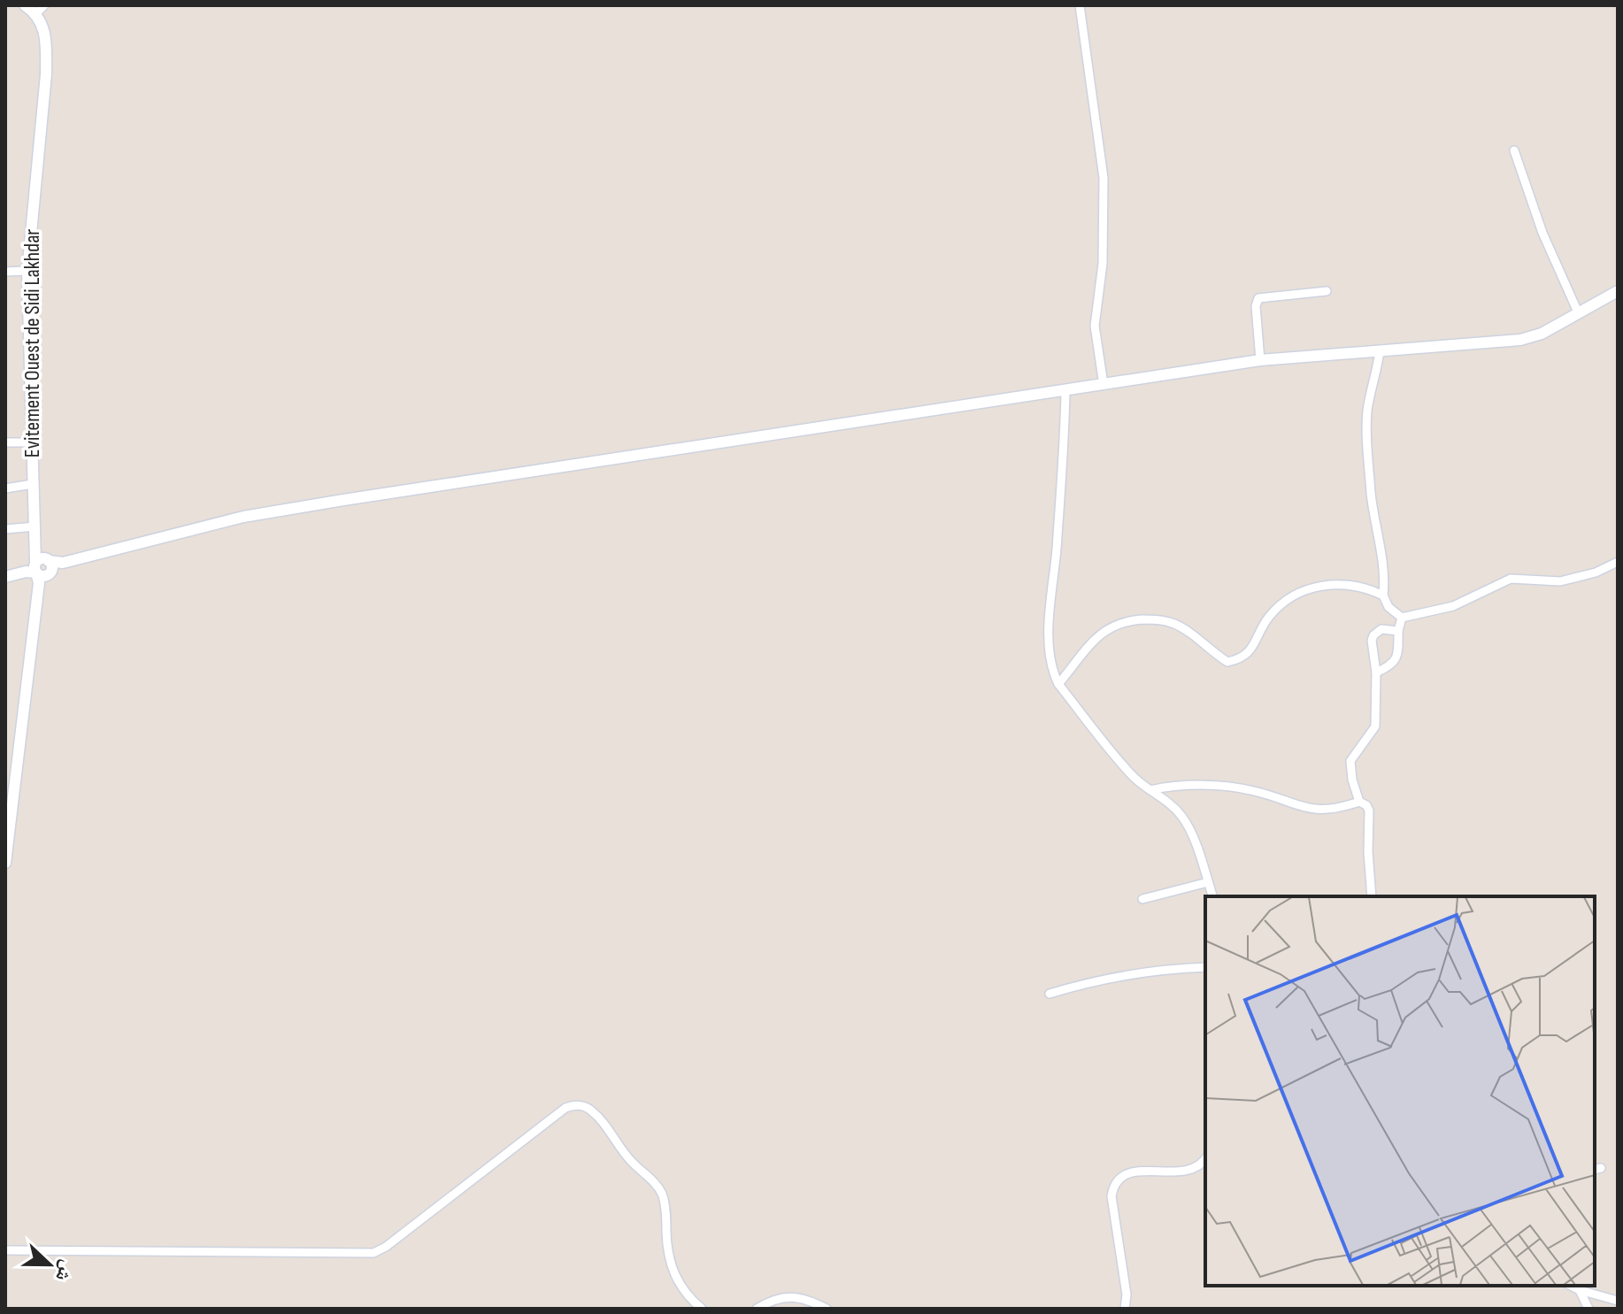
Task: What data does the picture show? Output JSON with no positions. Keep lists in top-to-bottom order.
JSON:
{
  "streets": {
    "main road": ["Evitement Ouest de Sidi Lakhdar"]
  },
  "north": "right"
}
